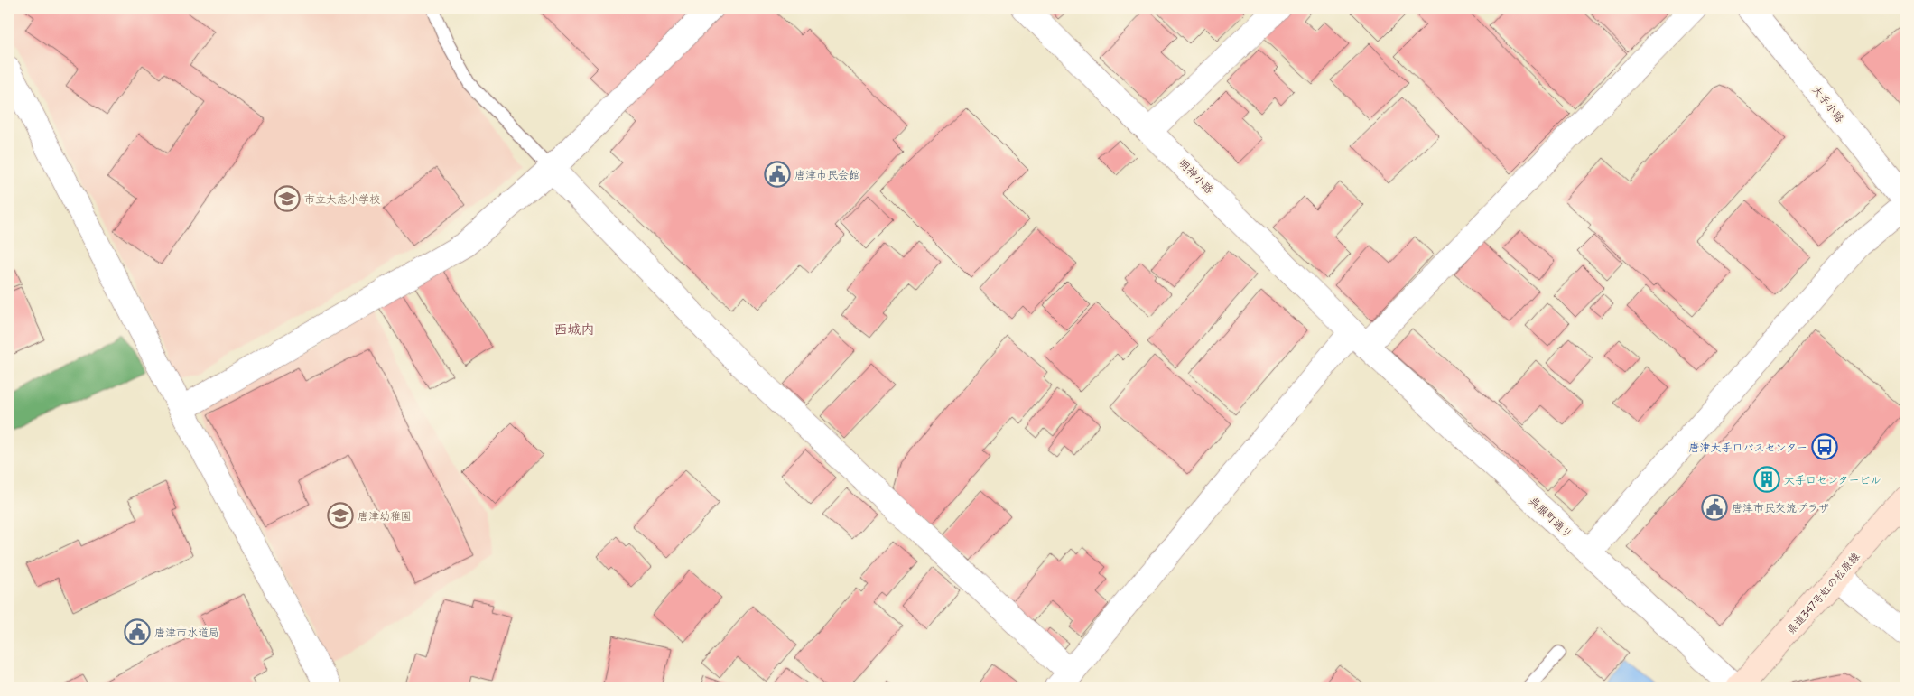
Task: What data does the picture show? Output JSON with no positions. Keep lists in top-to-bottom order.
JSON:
{
  "streets": {
    "main road": ["県道347号虹の松原線"],
    "street": ["大手小路", "明神小路", "呉服町通り"]
  },
  "crossings": [
    ["明神小路", "呉服町通り"],
    ["呉服町通り", "県道347号虹の松原線"]
  ],
  "districts": ["西城内"],
  "places": {
    "public building": ["唐津市民会館", "唐津市民交流プラザ", "唐津市水道局"],
    "school or university": ["市立大志小学校", "唐津幼稚園"],
    "bus stop": ["唐津大手口バスセンター"],
    "building": ["大手口センタービル"]
  }
}
